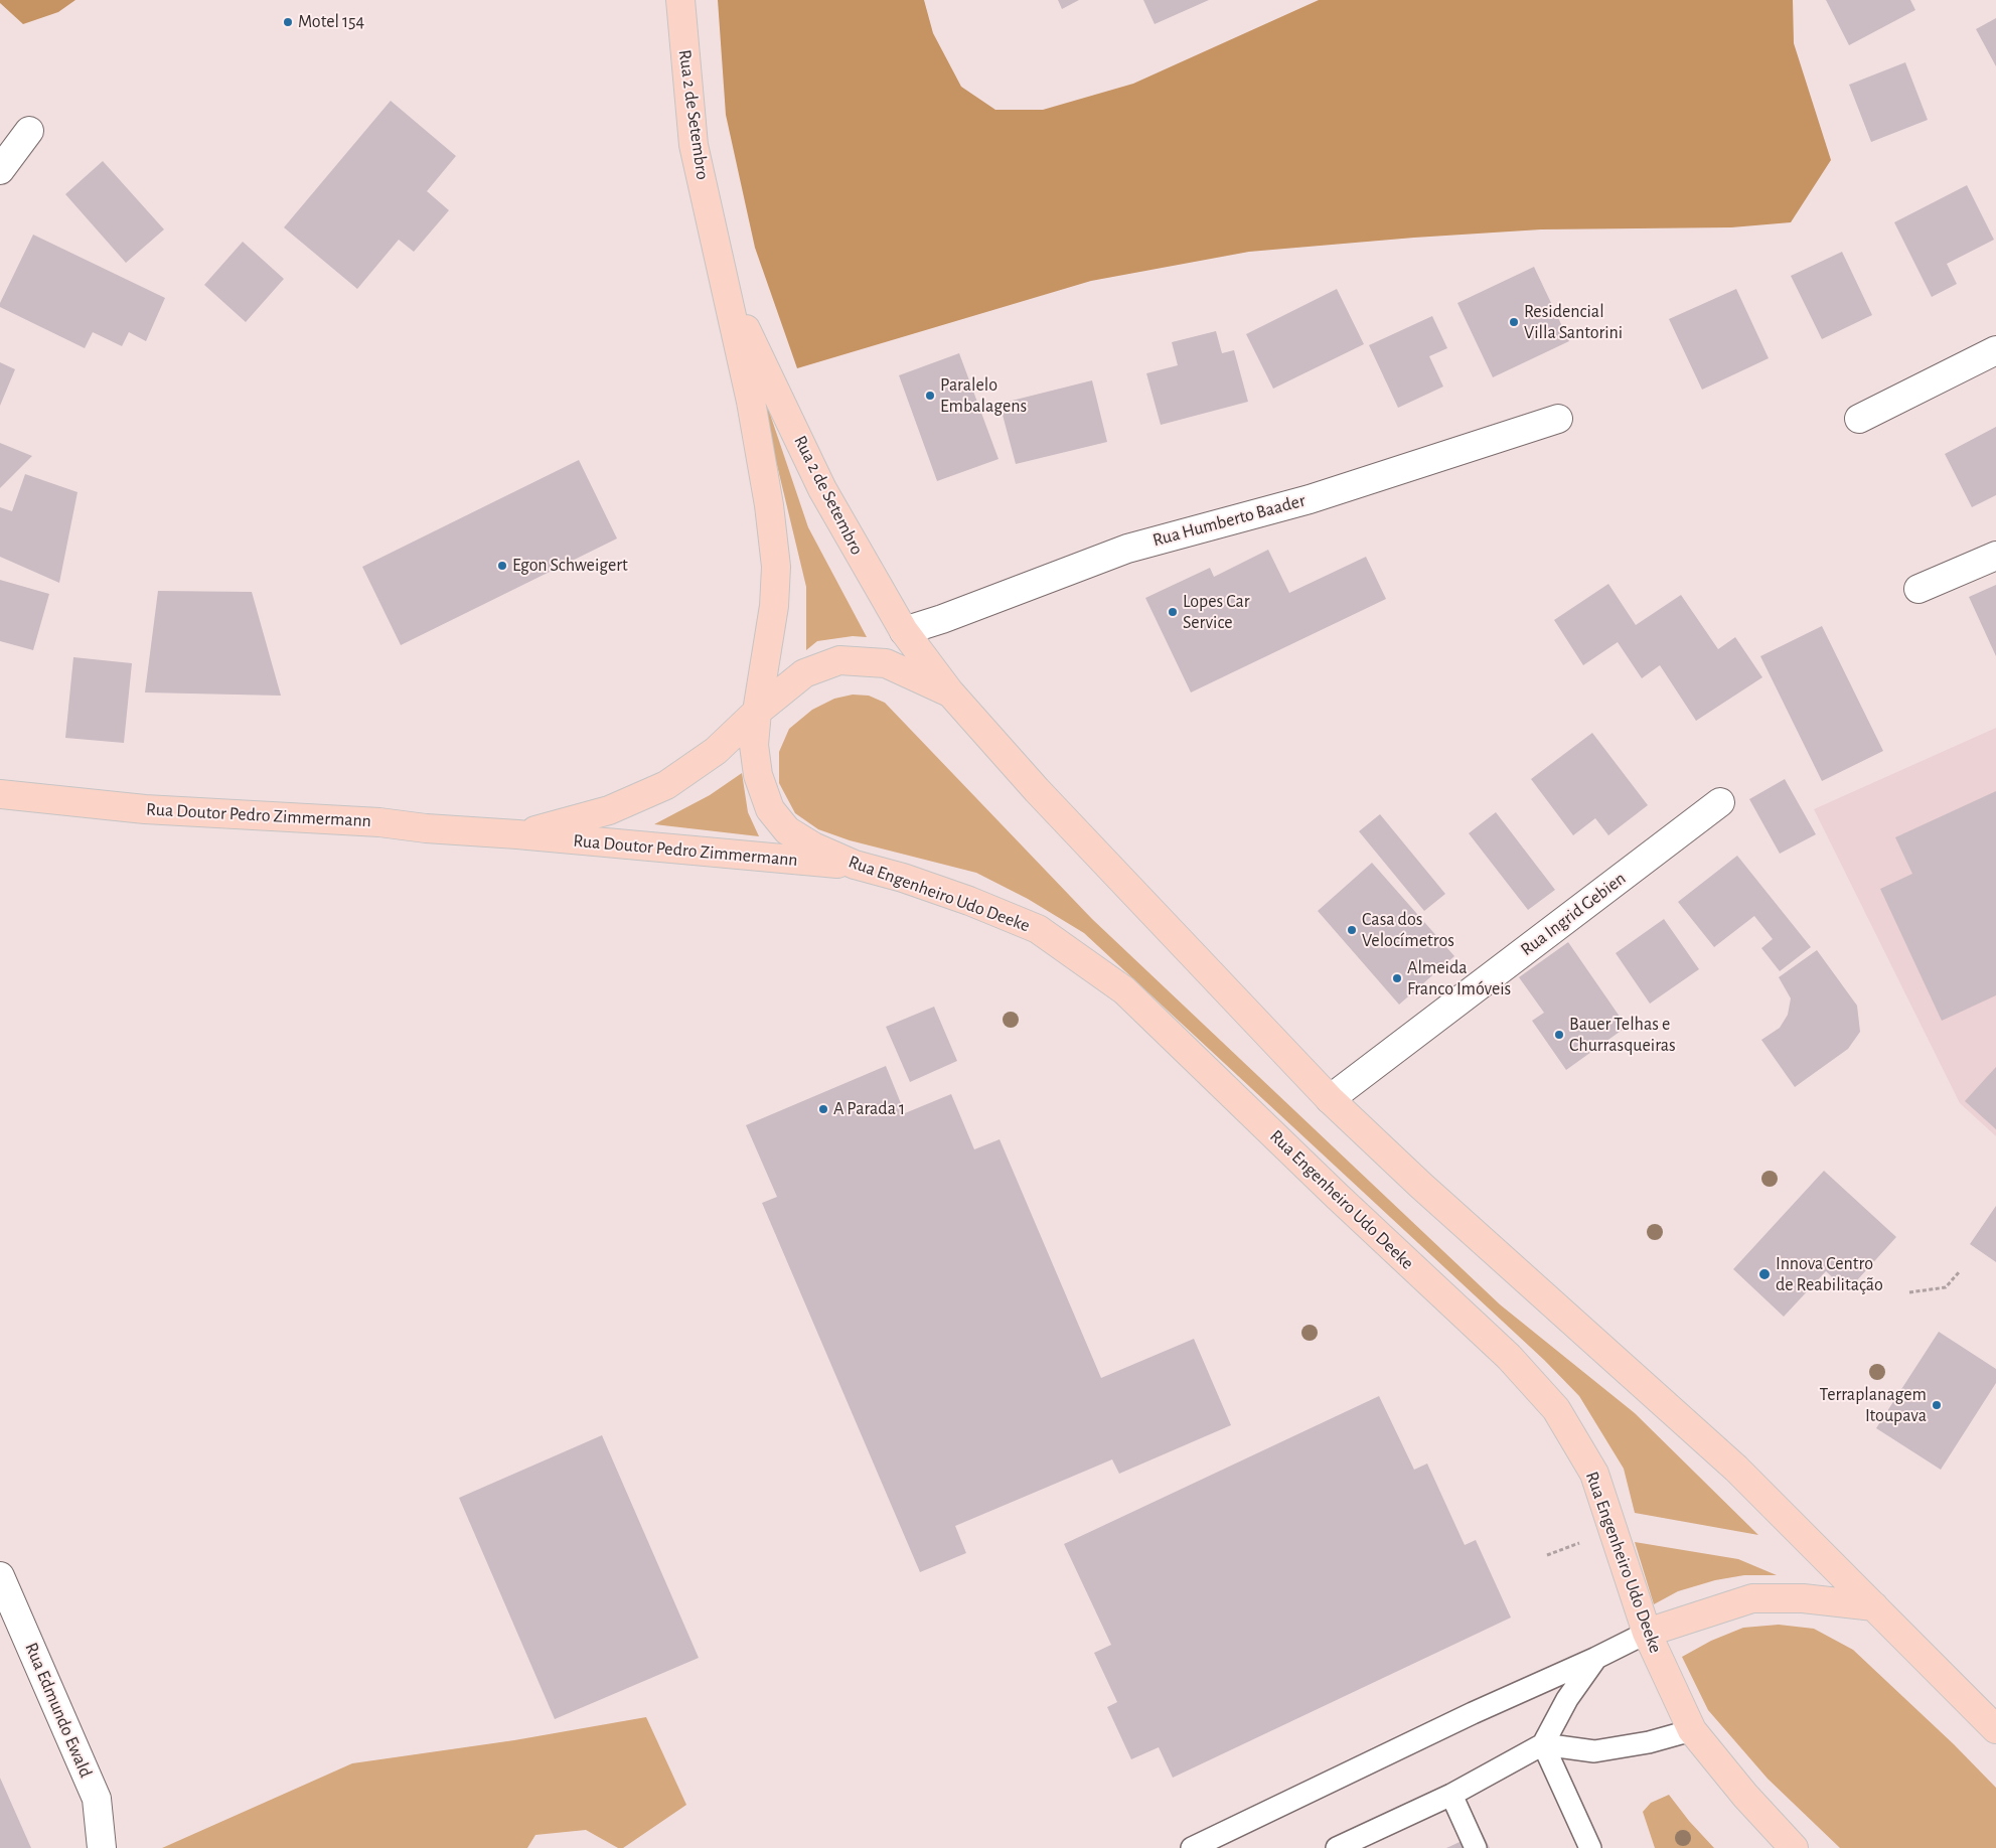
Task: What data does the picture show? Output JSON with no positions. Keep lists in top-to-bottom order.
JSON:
{
  "streets": {
    "main road": ["Rua 2 de Setembro", "Rua Doutor Pedro Zimmermann", "Rua Engenheiro Udo Deeke"],
    "street": ["Rua Humberto Baader", "Rua Ingrid Gebien", "Rua Edmundo Ewald"]
  },
  "crossings": [
    ["Rua 2 de Setembro", "Rua Humberto Baader"],
    ["Rua 2 de Setembro", "Rua Doutor Pedro Zimmermann"],
    ["Rua 2 de Setembro", "Rua Engenheiro Udo Deeke"],
    ["Rua Doutor Pedro Zimmermann", "Rua Engenheiro Udo Deeke"]
  ],
  "places": [
    "Motel 154",
    "Residencial Villa Santorini",
    "Paralelo Embalagens",
    "Egon Schweigert",
    "Lopes Car Service",
    "Casa dos Velocímetros",
    "Almeida Franco Imóveis",
    "Bauer Telhas e Churrasqueiras",
    "A Parada 1",
    "Innova Centro de Reabilitação",
    "Terraplanagem Itoupava"
  ]
}
